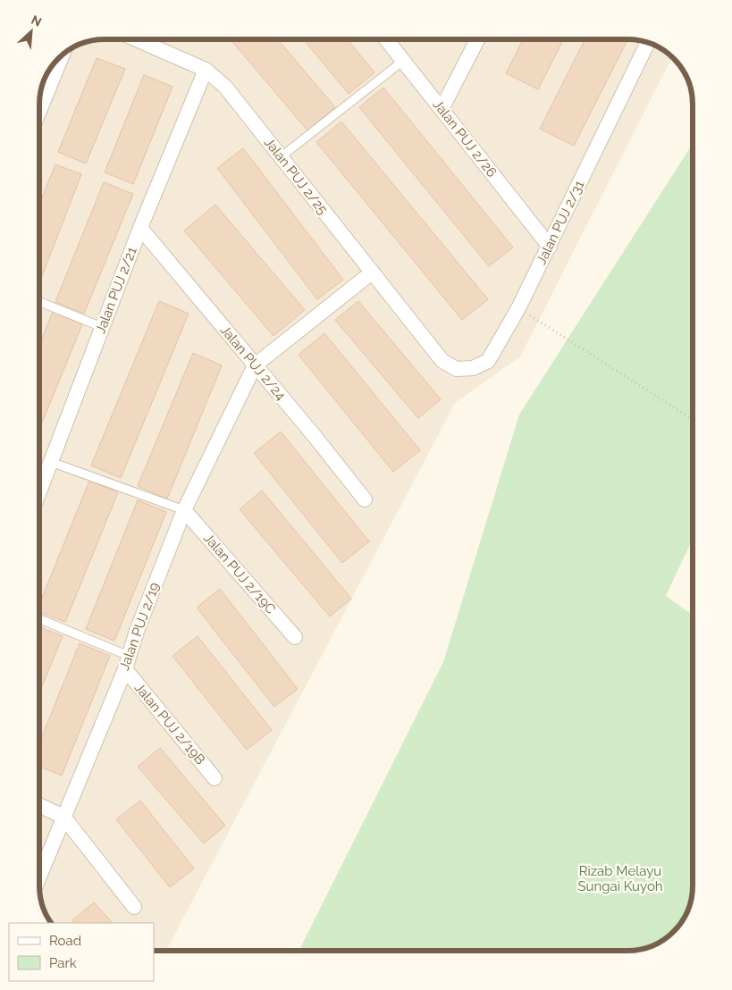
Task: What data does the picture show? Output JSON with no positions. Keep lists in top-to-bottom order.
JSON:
{
  "streets": {
    "street": [
      "Jalan PUJ 2/26",
      "Jalan PUJ 2/25",
      "Jalan PUJ 2/31",
      "Jalan PUJ 2/21",
      "Jalan PUJ 2/24",
      "Jalan PUJ 2/19C",
      "Jalan PUJ 2/19",
      "Jalan PUJ 2/19B"
    ]
  },
  "crossings": [
    ["Jalan PUJ 2/26", "Jalan PUJ 2/31"],
    ["Jalan PUJ 2/25", "Jalan PUJ 2/31"],
    ["Jalan PUJ 2/25", "Jalan PUJ 2/21"],
    ["Jalan PUJ 2/21", "Jalan PUJ 2/24"],
    ["Jalan PUJ 2/24", "Jalan PUJ 2/19"],
    ["Jalan PUJ 2/19C", "Jalan PUJ 2/19"],
    ["Jalan PUJ 2/19", "Jalan PUJ 2/19B"]
  ],
  "parks": ["Rizab Melayu Sungai Kuyoh"],
  "legend": ["Road", "Park"],
  "north": "top right"
}
